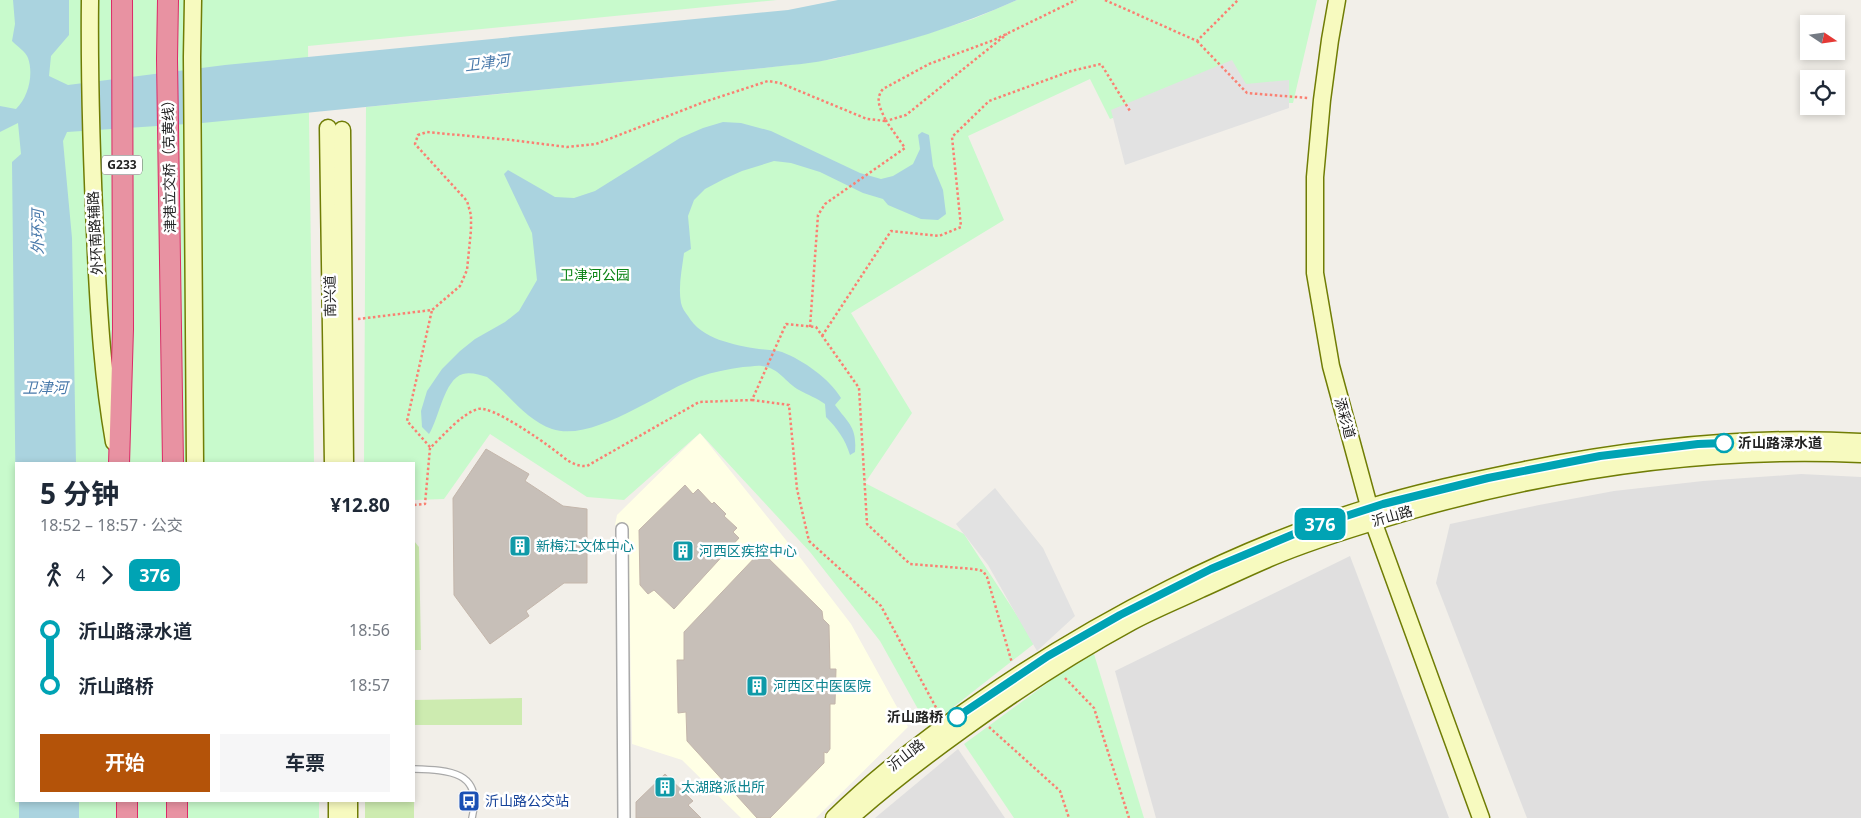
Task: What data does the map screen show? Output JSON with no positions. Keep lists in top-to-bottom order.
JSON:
{
  "streets": {
    "highway": ["津港立交桥（克黄线）", "G233"],
    "street": [
      "外环南路辅路",
      "南兴道",
      "添彩道",
      "沂山路"
    ]
  },
  "crossings": [
    ["添彩道", "沂山路"]
  ],
  "water": ["卫津河", "外环河"],
  "parks": ["卫津河公园"],
  "places": {
    "other": ["沂山路渌水道", "沂山路桥"],
    "building": [
      "新梅江文体中心",
      "河西区疾控中心",
      "河西区中医医院",
      "太湖路派出所"
    ],
    "bus stop": ["沂山路公交站"]
  },
  "lines": ["bus line 376"],
  "north": "right",
  "page": {
    "on_map": "376",
    "heading": ["5 分钟", "18:52 – 18:57 · 公交", "¥12.80"],
    "legs": ["4", "376"],
    "list": [
      {
        "name": "沂山路渌水道",
        "value": "18:56"
      },
      {
        "name": "沂山路桥",
        "value": "18:57"
      }
    ],
    "buttons": ["开始", "车票"]
  }
}
